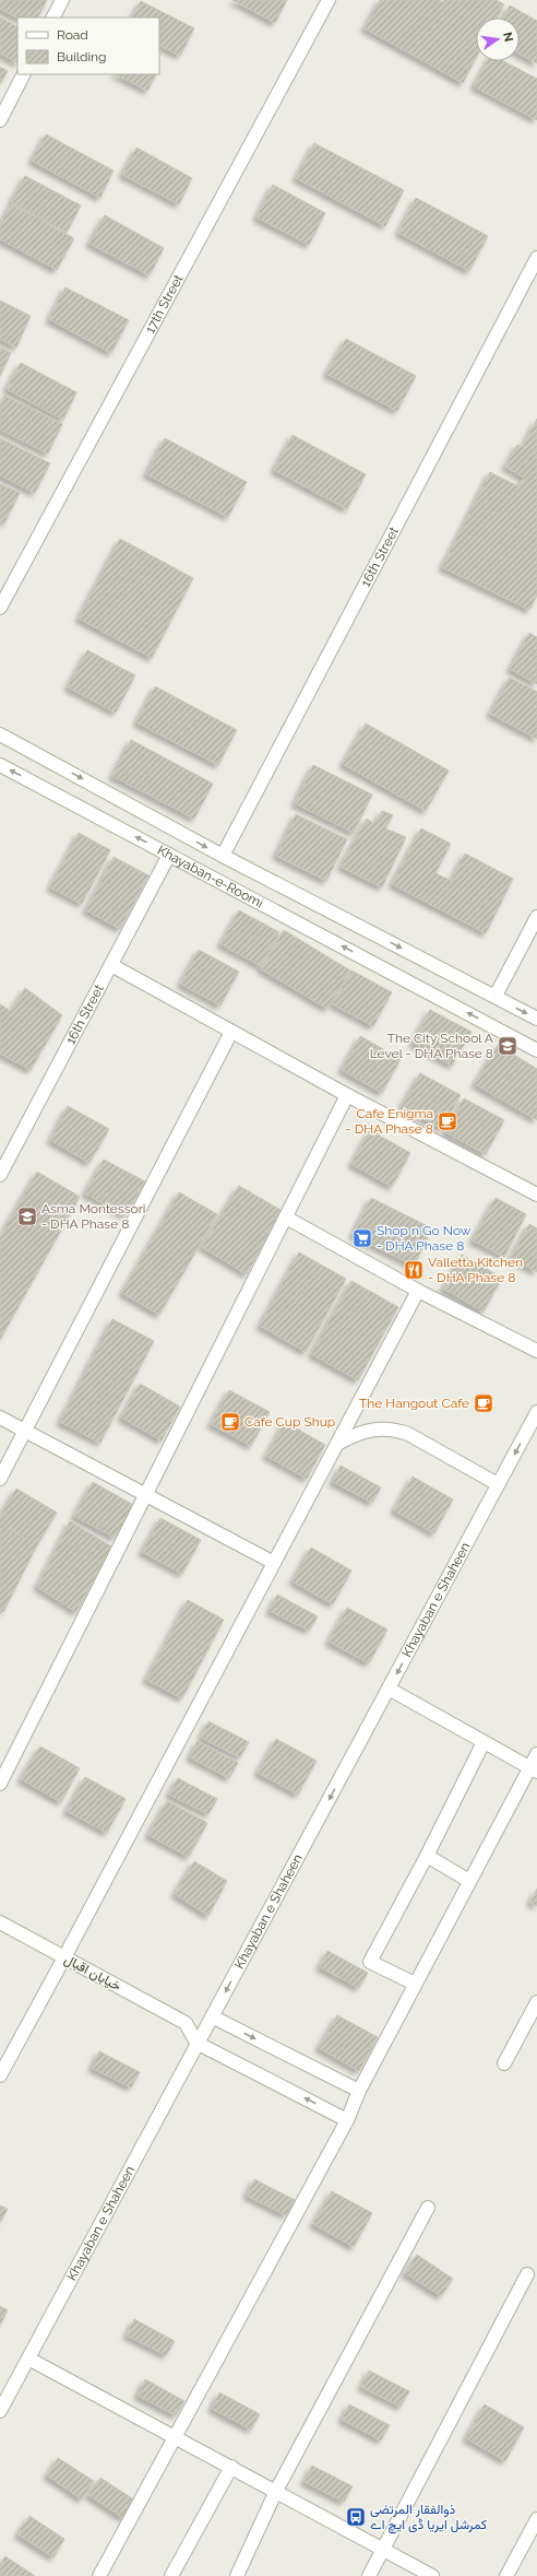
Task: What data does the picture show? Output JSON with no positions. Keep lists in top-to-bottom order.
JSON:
{
  "streets": {
    "street": [
      "17th Street",
      "16th Street",
      "Khayaban-e-Roomi",
      "Khayaban e Shaheen",
      "خیابان اقبال"
    ]
  },
  "crossings": [
    ["16th Street", "Khayaban-e-Roomi"]
  ],
  "one_way": ["Khayaban e Shaheen"],
  "places": {
    "school or university": ["The City School A Level - DHA Phase 8", "Asma Montessori - DHA Phase 8"],
    "cafe": ["Cafe Enigma - DHA Phase 8", "The Hangout Cafe", "Cafe Cup Shup"],
    "supermarket": ["Shop n Go Now - DHA Phase 8"],
    "restaurant": ["Valletta Kitchen - DHA Phase 8"],
    "bus stop": ["ذوالفقار المرتضی کمرشل ایریا ڈی ایچ اے"]
  },
  "legend": ["Road", "Building"],
  "north": "right"
}
